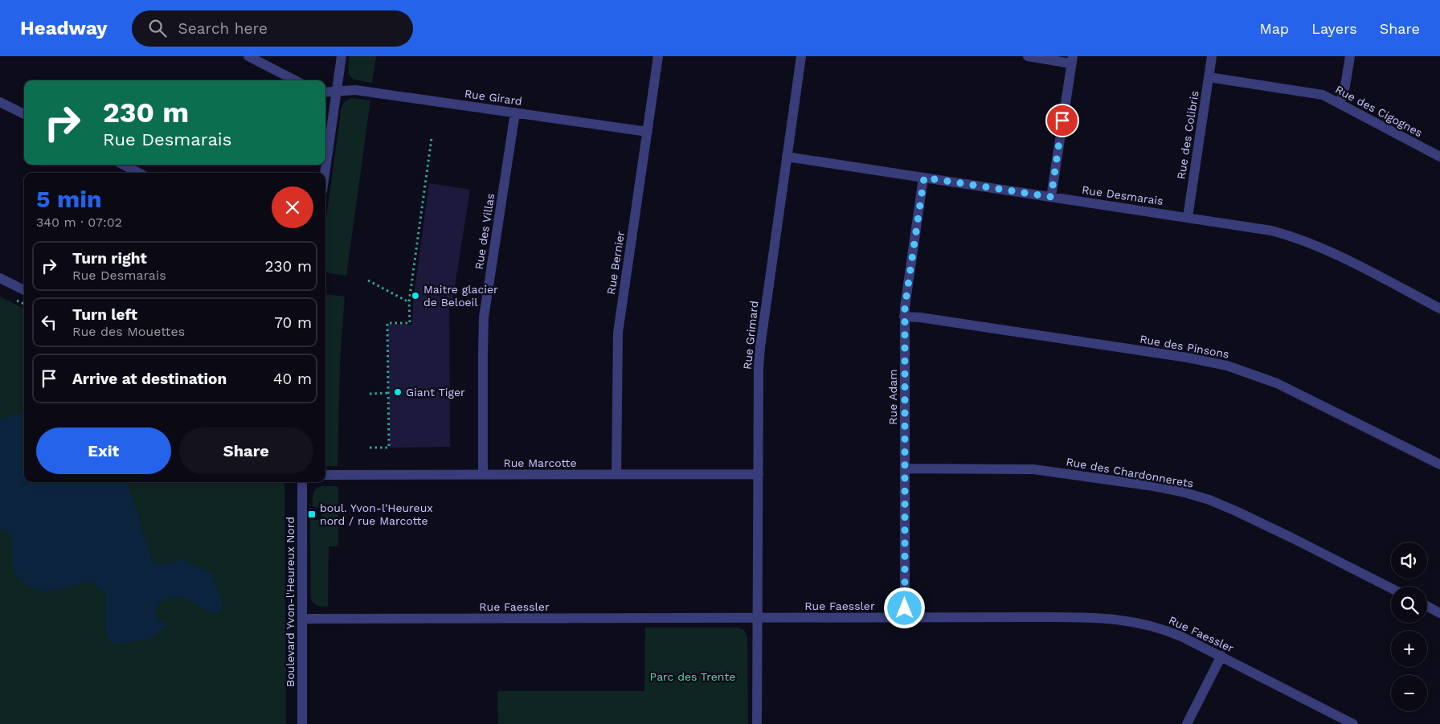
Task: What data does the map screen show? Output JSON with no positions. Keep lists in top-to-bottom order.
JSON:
{
  "streets": {
    "street": [
      "Rue Girard",
      "Rue des Cigognes",
      "Rue des Colibris",
      "Rue Desmarais",
      "Rue des Villas",
      "Rue Bernier",
      "Rue Grimard",
      "Rue des Pinsons",
      "Rue Adam",
      "Rue Marcotte",
      "Rue des Chardonnerets",
      "Boulevard Yvon-l'Heureux Nord",
      "Rue Faessler"
    ]
  },
  "crossings": [
    ["Rue Girard", "Rue des Villas"],
    ["Rue Girard", "Rue Bernier"],
    ["Rue des Cigognes", "Rue des Colibris"],
    ["Rue des Colibris", "Rue Desmarais"],
    ["Rue Desmarais", "Rue Grimard"],
    ["Rue Desmarais", "Rue Adam"],
    ["Rue des Villas", "Rue Marcotte"],
    ["Rue Bernier", "Rue Marcotte"],
    ["Rue Grimard", "Rue Marcotte"],
    ["Rue Grimard", "Rue Faessler"],
    ["Rue des Pinsons", "Rue Adam"],
    ["Rue Adam", "Rue des Chardonnerets"],
    ["Rue Adam", "Rue Faessler"],
    ["Boulevard Yvon-l'Heureux Nord", "Rue Faessler"]
  ],
  "parks": ["Parc des Trente"],
  "places": {
    "other": ["Maitre glacier de Beloeil", "Giant Tiger"],
    "transit": ["boul. Yvon-l'Heureux nord / rue Marcotte"]
  },
  "page": {
    "header": "Headway",
    "search": "Search here",
    "nav": ["Map", "Layers", "Share"],
    "turn": ["230 m", "Rue Desmarais"],
    "heading": ["5 min", "340 m · 07:02"],
    "list": [
      {
        "name": "Turn right",
        "note": "Rue Desmarais",
        "value": "230 m"
      },
      {
        "name": "Turn left",
        "note": "Rue des Mouettes",
        "value": "70 m"
      },
      {
        "name": "Arrive at destination",
        "value": "40 m"
      }
    ],
    "buttons": ["Exit", "Share"],
    "map_buttons": ["+", "−"]
  }
}
